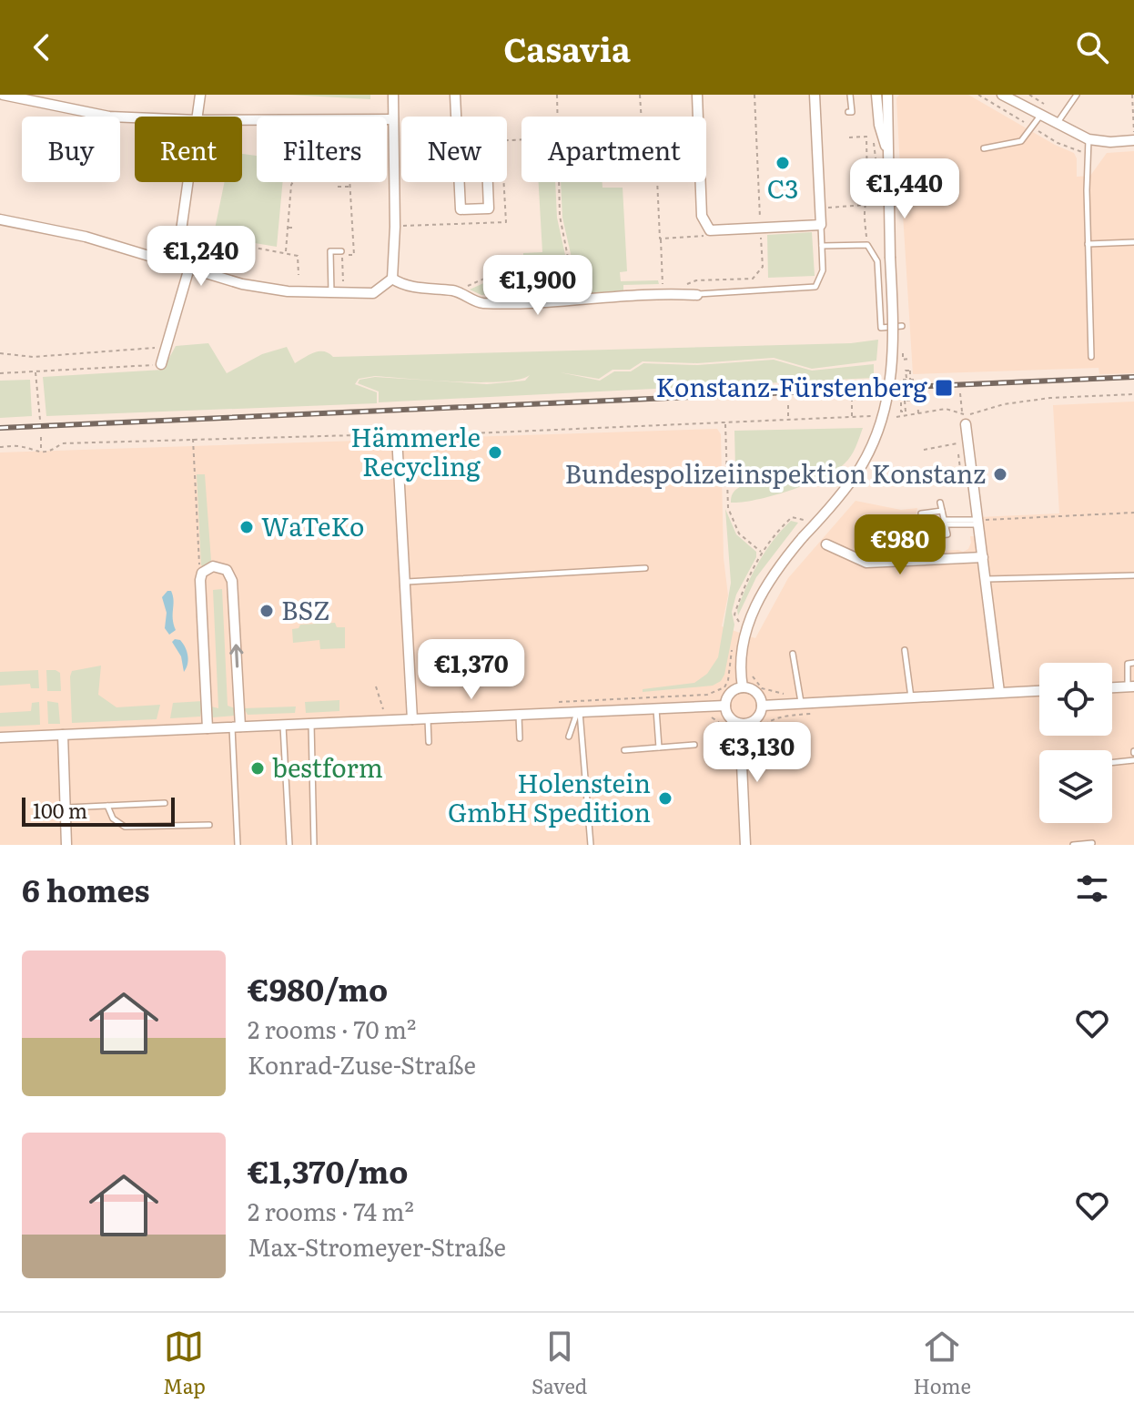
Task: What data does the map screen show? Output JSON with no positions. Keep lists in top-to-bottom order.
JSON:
{
  "places": {
    "other": [
      "C3",
      "Hämmerle Recycling",
      "Bundespolizeiinspektion Konstanz",
      "WaTeKo",
      "BSZ",
      "bestform",
      "Holenstein GmbH Spedition"
    ],
    "transit": ["Konstanz-Fürstenberg"]
  },
  "scale_bar": "100 m",
  "page": {
    "header": "Casavia",
    "chip": [
      "Buy",
      "Rent",
      "Filters",
      "New",
      "Apartment"
    ],
    "price": [
      "€1,440",
      "€1,240",
      "€1,900",
      "€980",
      "€1,370",
      "€3,130"
    ],
    "scale": "100 m",
    "heading": "6 homes",
    "list": [
      {
        "name": "€980/mo",
        "note": "2 rooms · 70 m² · Konrad-Zuse-Straße"
      },
      {
        "name": "€1,370/mo",
        "note": "2 rooms · 74 m² · Max-Stromeyer-Straße"
      }
    ],
    "tabs": ["Map", "Saved", "Home"]
  }
}
